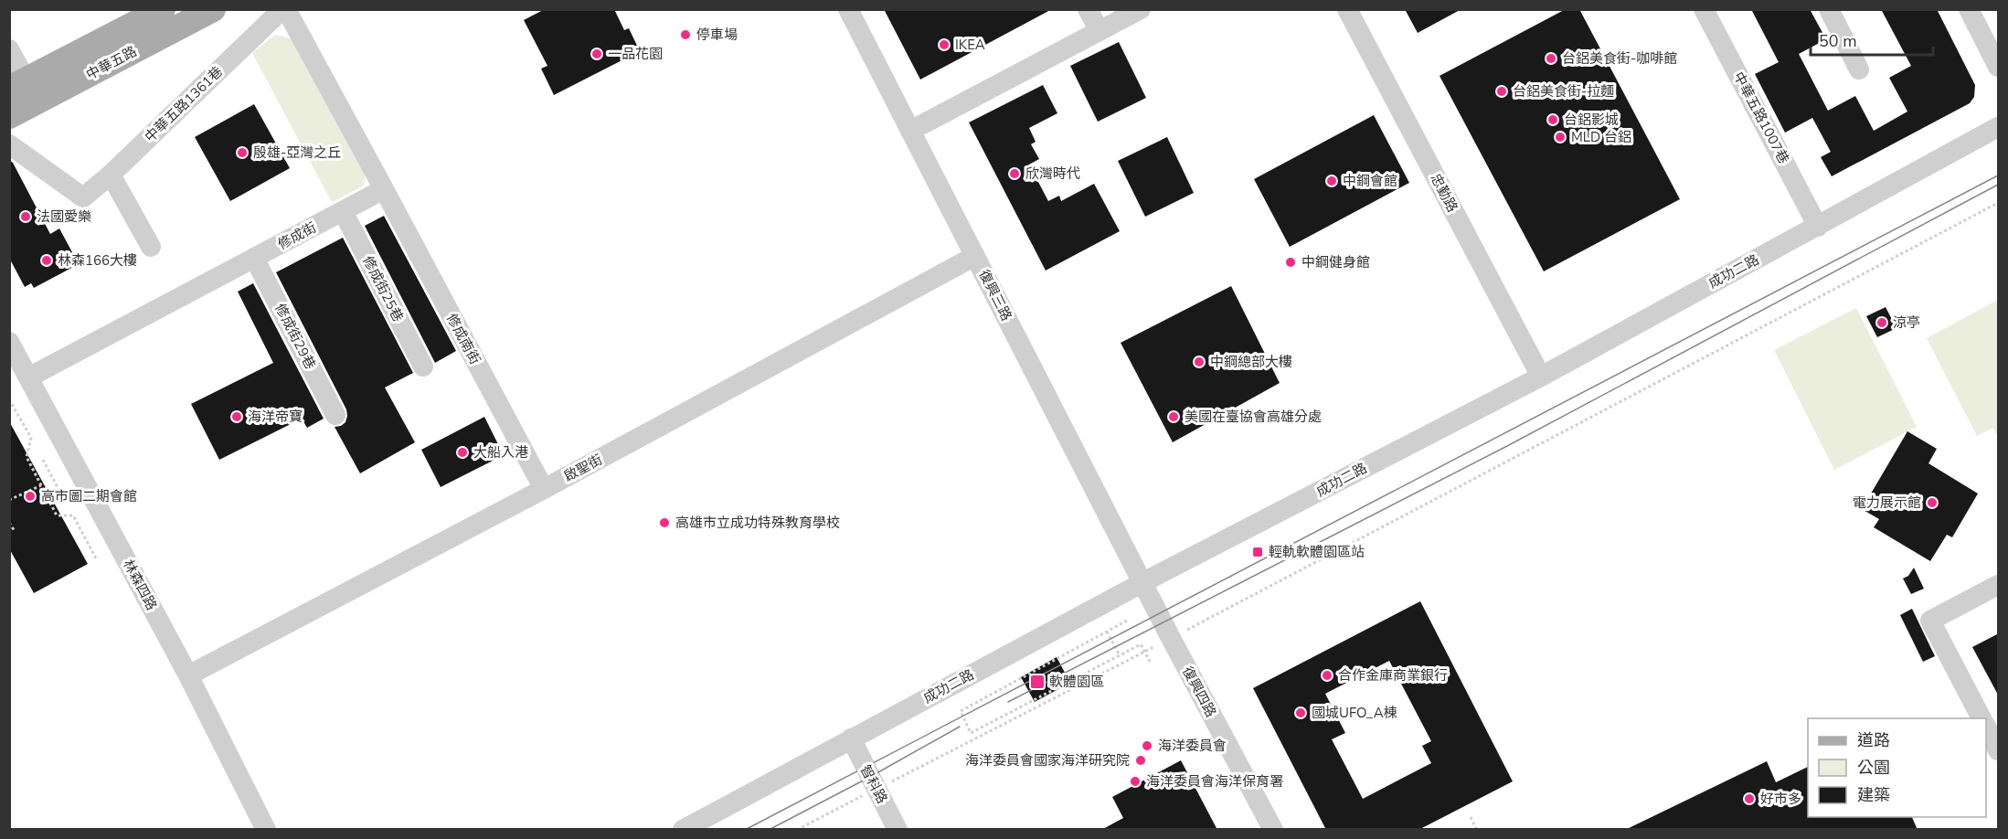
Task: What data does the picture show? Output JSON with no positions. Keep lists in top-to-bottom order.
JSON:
{
  "streets": {
    "main road": ["中華五路"],
    "street": [
      "中華五路1361巷",
      "中華五路1007巷",
      "忠勤路",
      "修成街",
      "成功二路",
      "修成街25巷",
      "復興三路",
      "修成街29巷",
      "修成南街",
      "啟聖街",
      "林森四路",
      "復興四路",
      "智科路"
    ]
  },
  "crossings": [
    ["中華五路1007巷", "成功二路"],
    ["忠勤路", "成功二路"],
    ["修成街", "修成街25巷"],
    ["修成街", "修成街29巷"],
    ["修成街", "修成南街"],
    ["修成街", "林森四路"],
    ["成功二路", "復興三路"],
    ["成功二路", "復興四路"],
    ["成功二路", "智科路"],
    ["復興三路", "啟聖街"],
    ["復興三路", "復興四路"],
    ["修成南街", "啟聖街"],
    ["啟聖街", "林森四路"]
  ],
  "places": {
    "other": [
      "停車場",
      "IKEA",
      "一品花園",
      "台鋁美食街-咖啡館",
      "台鋁美食街-拉麵",
      "台鋁影城",
      "MLD 台鋁",
      "殷雄-亞灣之丘",
      "欣灣時代",
      "中鋼會館",
      "法國愛樂",
      "林森166大樓",
      "中鋼健身館",
      "涼亭",
      "中鋼總部大樓",
      "海洋帝寶",
      "美國在臺協會高雄分處",
      "大船入港",
      "高市圖二期會館",
      "電力展示館",
      "高雄市立成功特殊教育學校",
      "合作金庫商業銀行",
      "國城UFO_A棟",
      "海洋委員會",
      "海洋委員會國家海洋研究院",
      "海洋委員會海洋保育署",
      "好市多"
    ],
    "transit": ["輕軌軟體園區站", "軟體園區"]
  },
  "legend": ["道路", "公園", "建築"],
  "scale_bar": "50 m"
}
